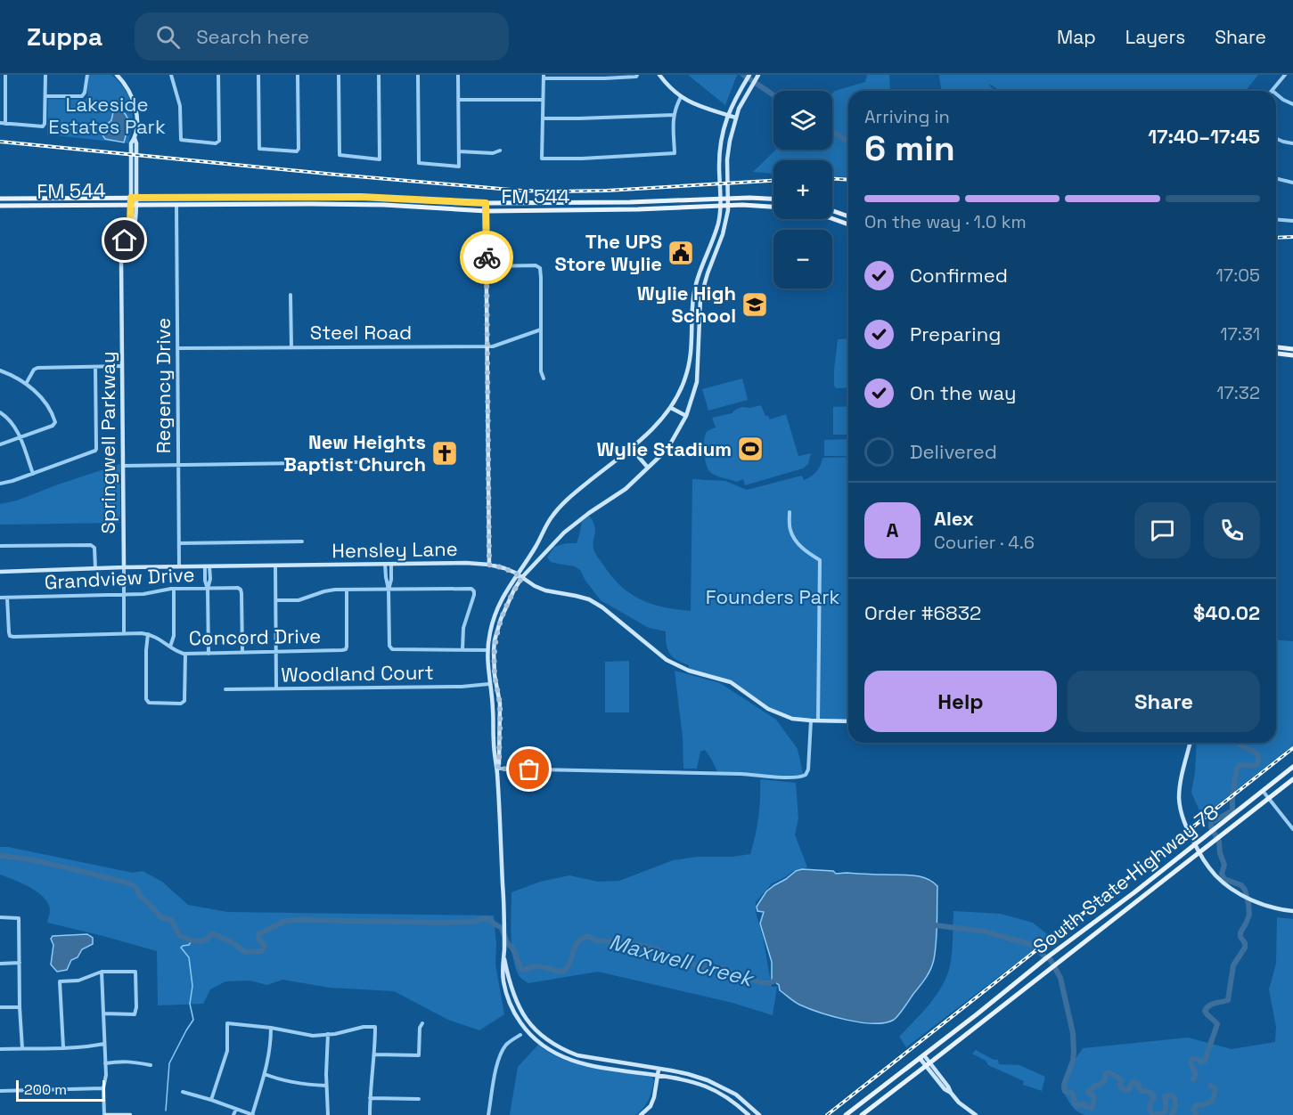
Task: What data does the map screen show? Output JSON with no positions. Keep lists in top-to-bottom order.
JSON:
{
  "streets": {
    "main road": [
      "FM 544",
      "Springwell Parkway",
      "Hensley Lane",
      "South State Highway 78"
    ],
    "street": [
      "Steel Road",
      "Regency Drive",
      "Grandview Drive",
      "Concord Drive",
      "Woodland Court"
    ]
  },
  "crossings": [
    ["FM 544", "Regency Drive"],
    ["FM 544", "Springwell Parkway"],
    ["Steel Road", "Regency Drive"],
    ["Regency Drive", "Hensley Lane"],
    ["Springwell Parkway", "Hensley Lane"],
    ["Springwell Parkway", "Grandview Drive"],
    ["Grandview Drive", "Concord Drive"]
  ],
  "water": ["Maxwell Creek"],
  "parks": ["Lakeside Estates Park", "Founders Park"],
  "places": {
    "public building": ["The UPS Store Wylie"],
    "school or university": ["Wylie High School"],
    "sports": ["Wylie Stadium"],
    "church": ["New Heights Baptist Church"]
  },
  "scale_bar": "200 m",
  "page": {
    "header": "Zuppa",
    "search": "Search here",
    "nav": ["Map", "Layers", "Share"],
    "map_buttons": ["+", "−"],
    "heading": ["6 min", "Arriving in", "17:40–17:45"],
    "panel": [
      "Alex",
      "Courier · 4.6",
      "Order #6832",
      "$40.02"
    ],
    "bar": "On the way · 1.0 km",
    "list": [
      ["Confirmed", "17:05"],
      ["Preparing", "17:31"],
      ["On the way", "17:32"],
      "Delivered"
    ],
    "round": "A",
    "buttons": ["Help", "Share"],
    "scale": "200 m"
  }
}
